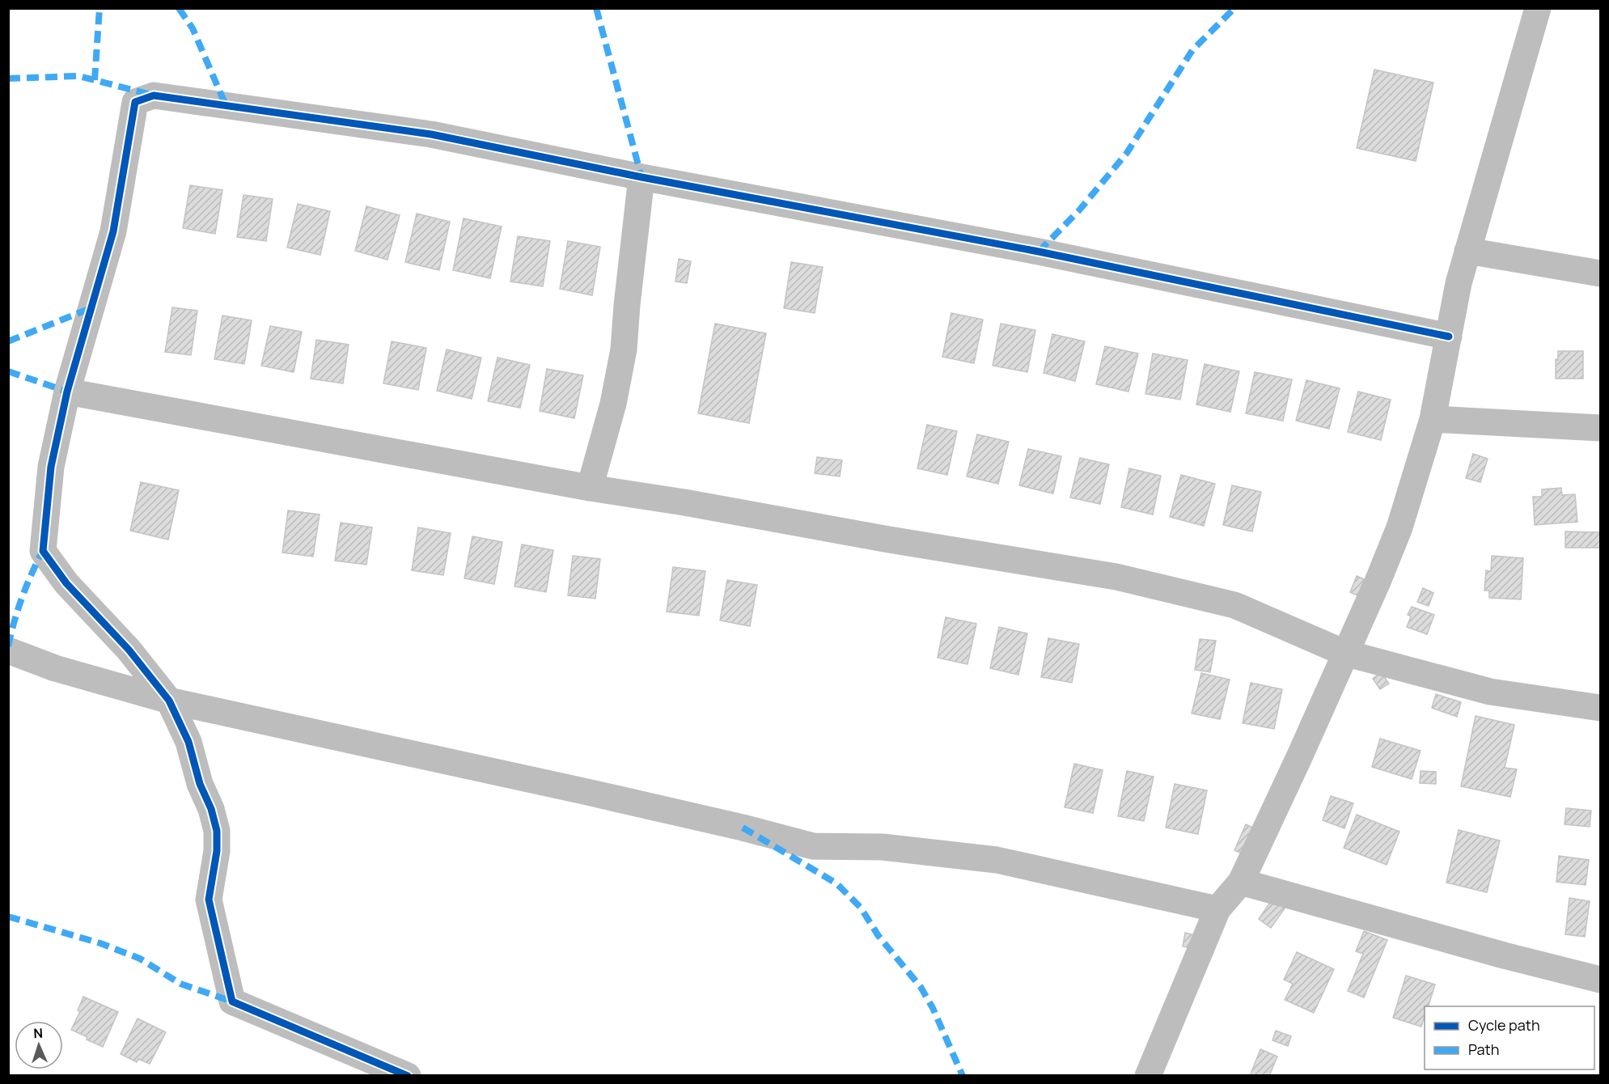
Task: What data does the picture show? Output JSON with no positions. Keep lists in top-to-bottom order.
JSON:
{
  "legend": ["Cycle path", "Path"],
  "north": "top"
}
